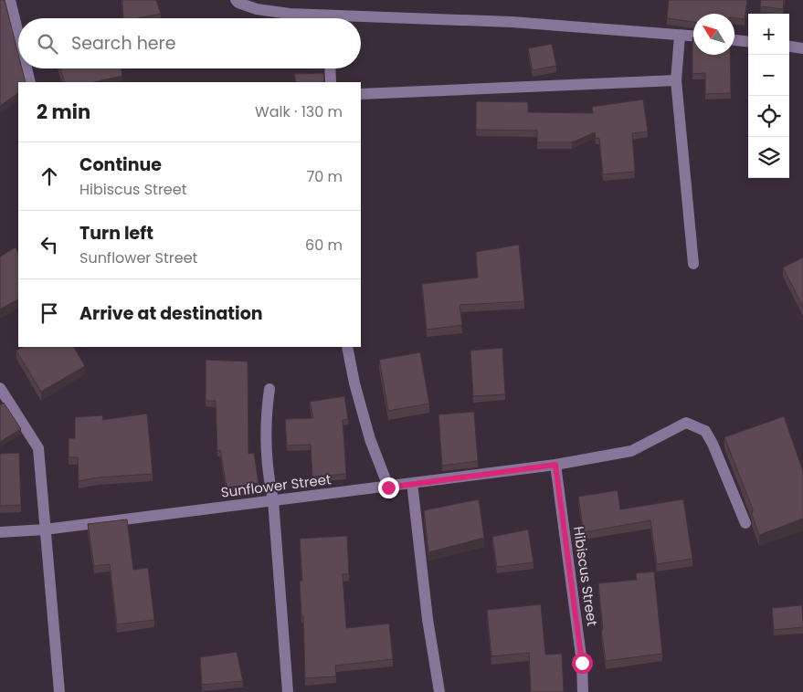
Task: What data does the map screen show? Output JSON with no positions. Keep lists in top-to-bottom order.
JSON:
{
  "streets": {
    "street": ["Sunflower Street", "Hibiscus Street"]
  },
  "crossings": [
    ["Sunflower Street", "Hibiscus Street"]
  ],
  "north": "top left",
  "page": {
    "map_buttons": ["+", "−"],
    "search": "Search here",
    "heading": ["2 min", "Walk · 130 m"],
    "list": [
      ["Continue", "Hibiscus Street", "70 m"],
      ["Turn left", "Sunflower Street", "60 m"],
      "Arrive at destination"
    ]
  }
}
